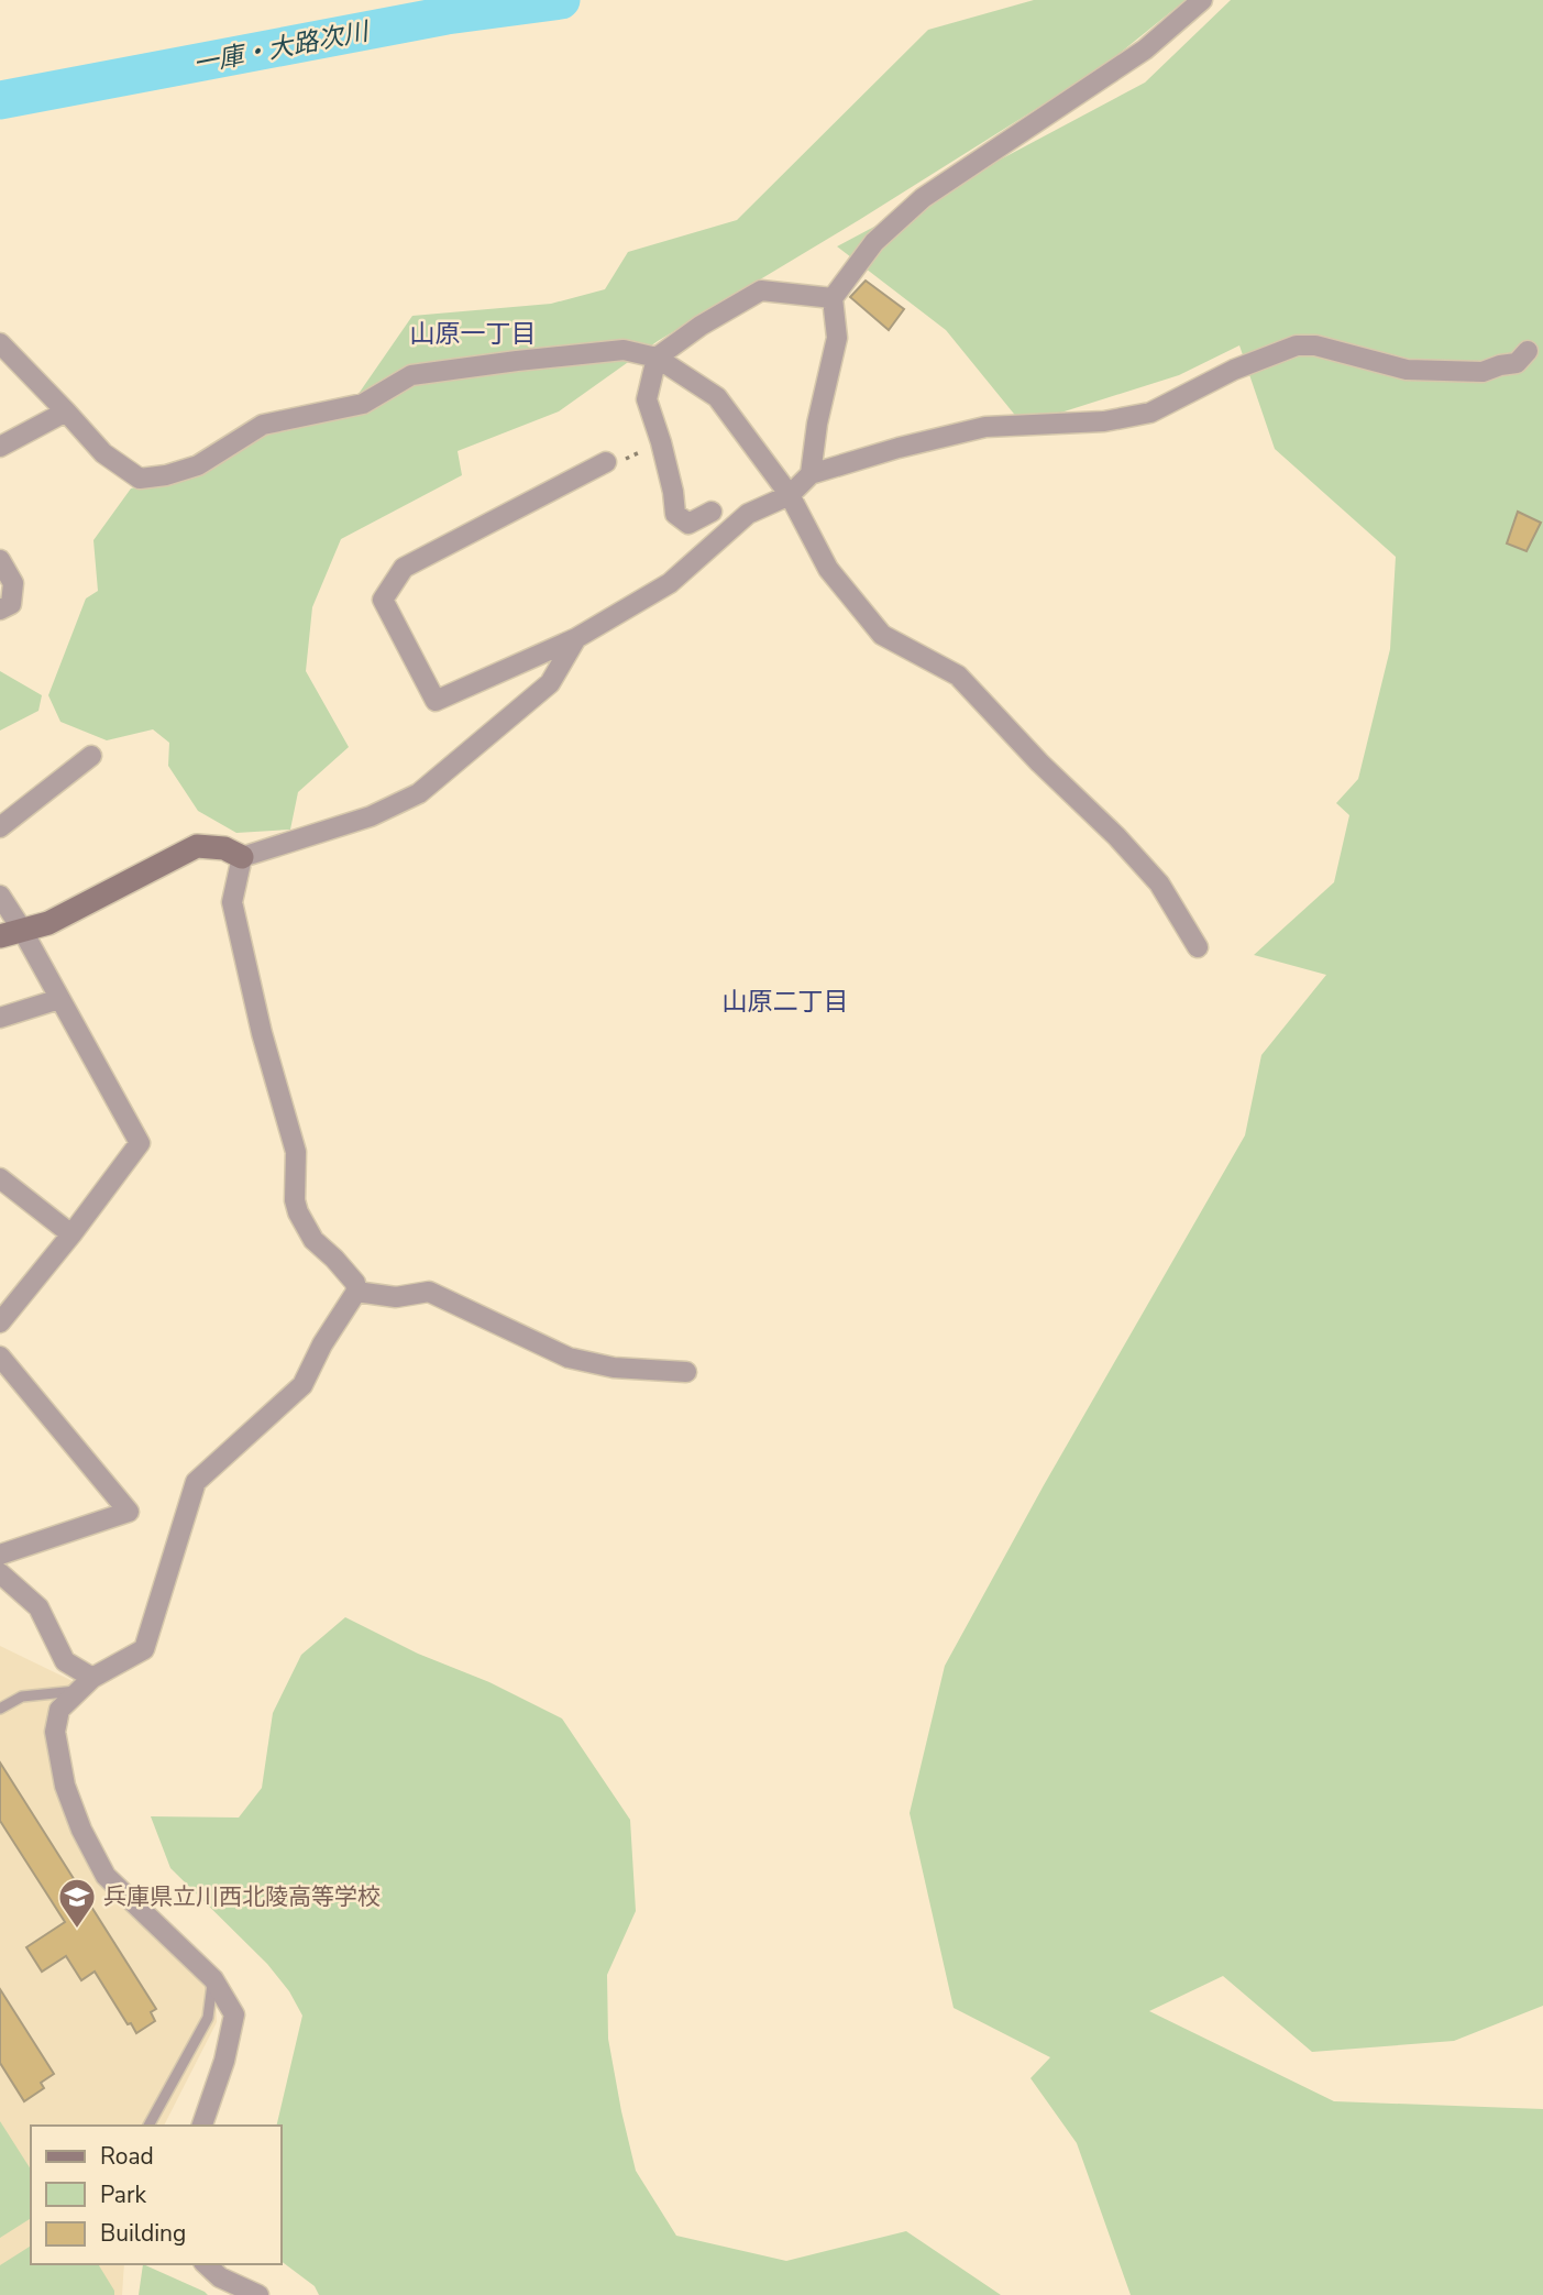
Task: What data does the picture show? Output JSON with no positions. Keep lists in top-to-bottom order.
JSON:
{
  "districts": ["山原一丁目", "山原二丁目"],
  "water": ["一庫・大路次川"],
  "places": {
    "school or university": ["兵庫県立川西北陵高等学校"]
  },
  "legend": ["Road", "Park", "Building"]
}
